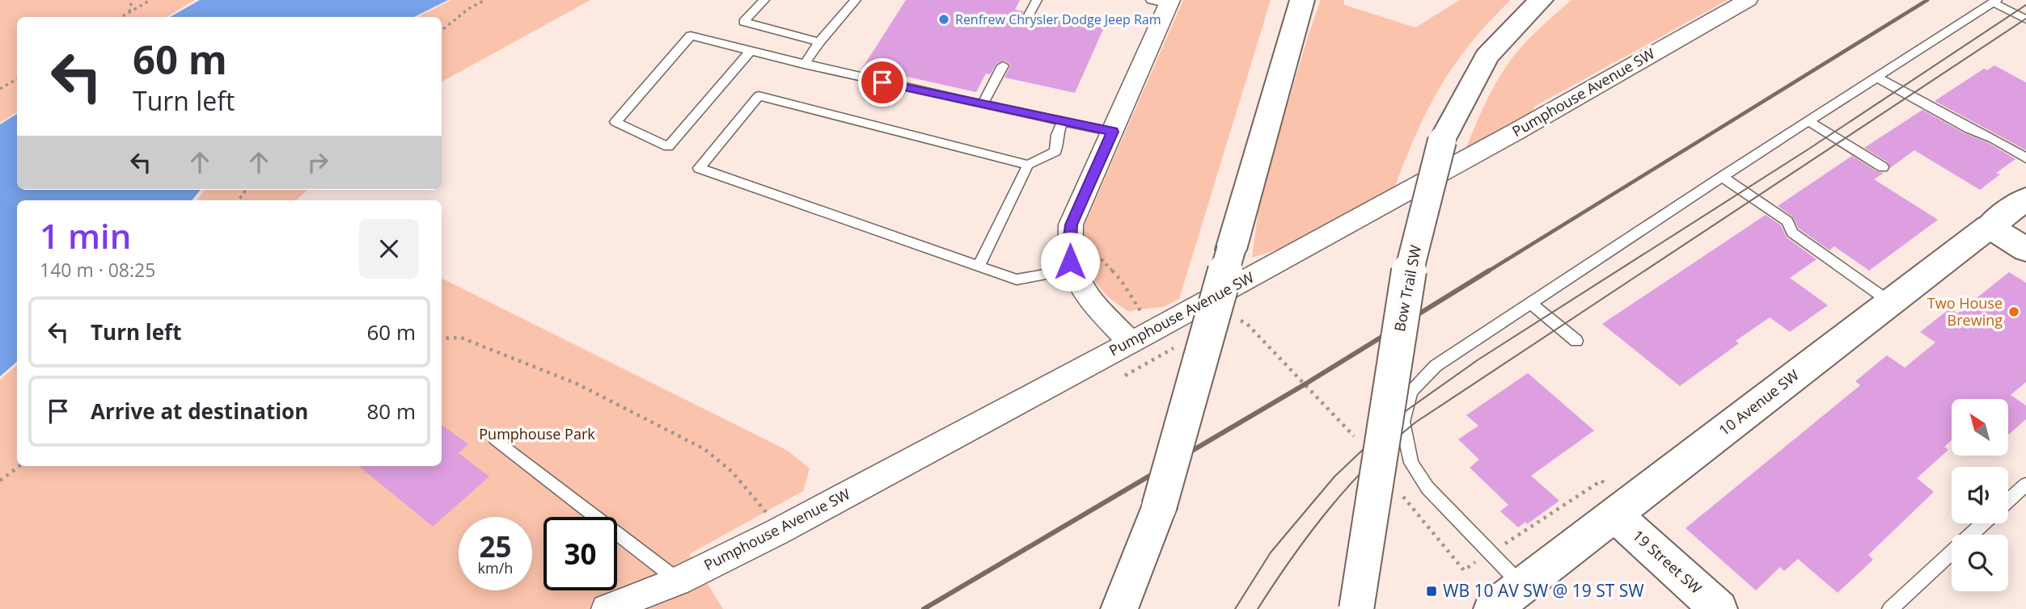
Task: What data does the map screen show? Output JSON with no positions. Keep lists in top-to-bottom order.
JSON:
{
  "streets": {
    "main road": ["Bow Trail SW", "10 Avenue SW", "19 Street SW"],
    "street": ["Pumphouse Avenue SW"]
  },
  "crossings": [
    ["10 Avenue SW", "19 Street SW"]
  ],
  "parks": ["Pumphouse Park"],
  "places": {
    "other": ["Renfrew Chrysler Dodge Jeep Ram", "Two House Brewing"],
    "transit": ["WB 10 AV SW @ 19 ST SW"]
  },
  "north": "top left",
  "page": {
    "turn": ["60 m", "Turn left"],
    "heading": ["1 min", "140 m · 08:25"],
    "list": [
      {
        "name": "Turn left",
        "value": "60 m"
      },
      {
        "name": "Arrive at destination",
        "value": "80 m"
      }
    ],
    "speed": "25 km/h",
    "limit": "30"
  }
}
